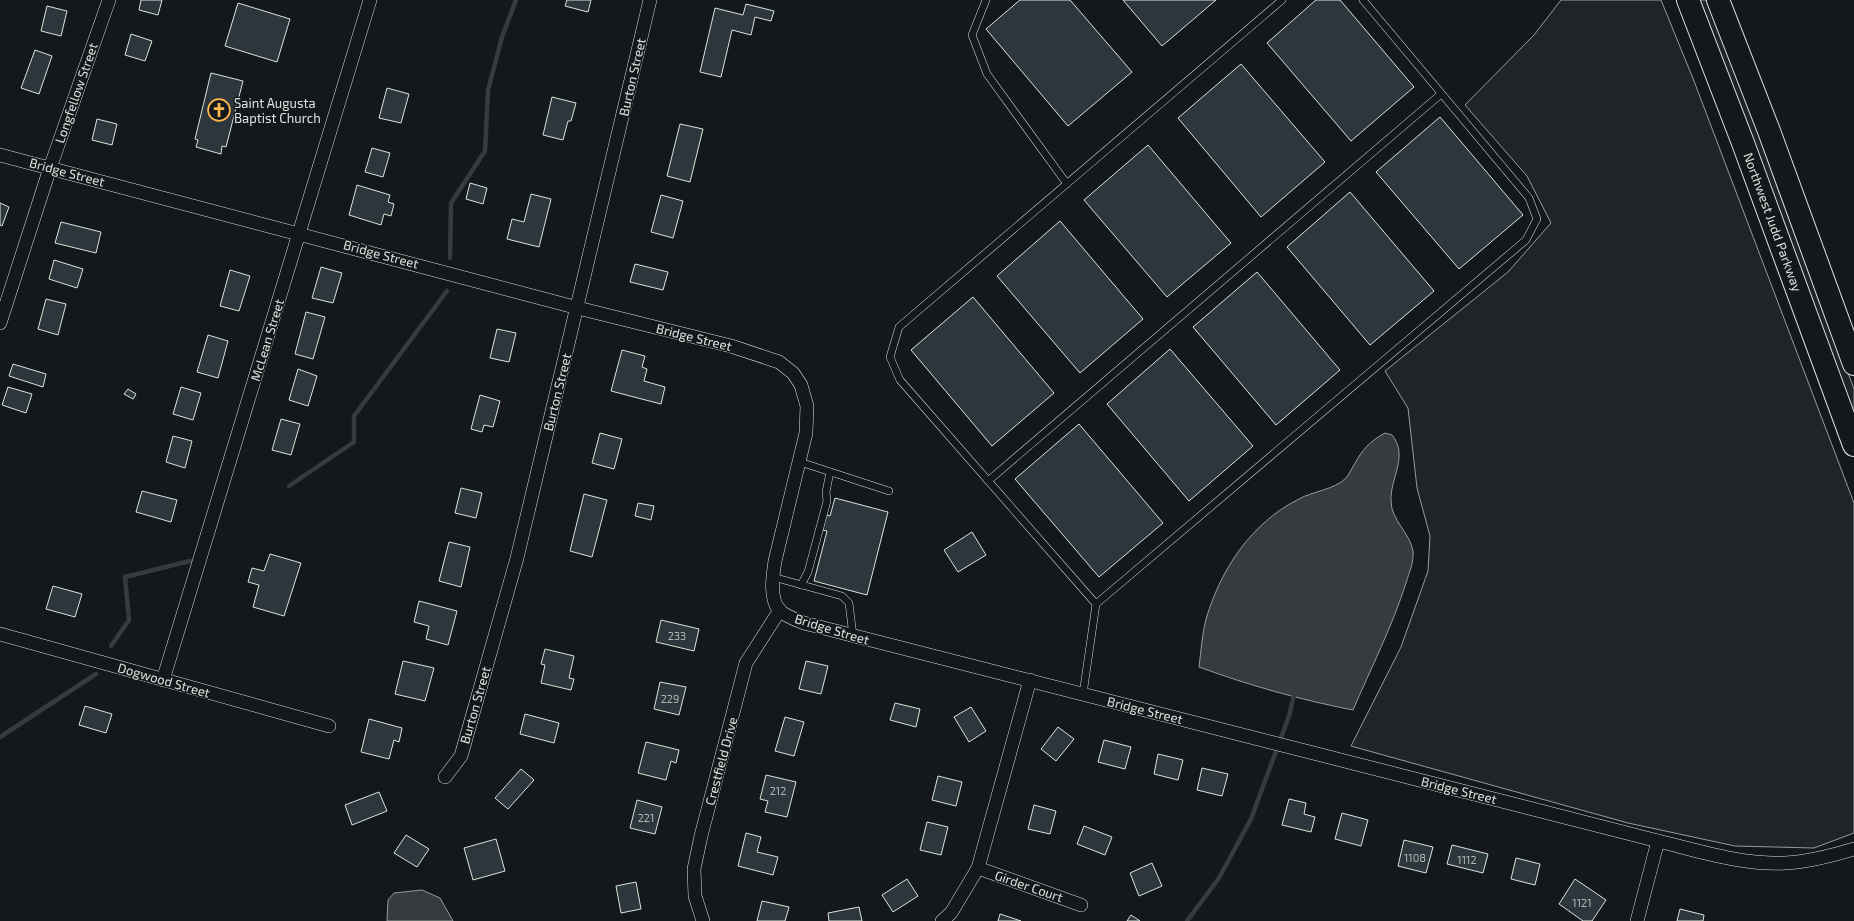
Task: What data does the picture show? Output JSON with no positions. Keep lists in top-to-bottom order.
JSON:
{
  "streets": {
    "highway": ["Northwest Judd Parkway"],
    "street": [
      "Burton Street",
      "Longfellow Street",
      "Bridge Street",
      "McLean Street",
      "Dogwood Street",
      "Crestfield Drive",
      "Girder Court"
    ]
  },
  "crossings": [
    ["Burton Street", "Bridge Street"],
    ["Longfellow Street", "Bridge Street"],
    ["Bridge Street", "McLean Street"],
    ["Bridge Street", "Crestfield Drive"],
    ["McLean Street", "Dogwood Street"]
  ],
  "places": {
    "church": ["Saint Augusta Baptist Church"]
  },
  "house_numbers": [
    "233",
    "229",
    "212",
    "221",
    "1108",
    "1112",
    "1121"
  ]
}
